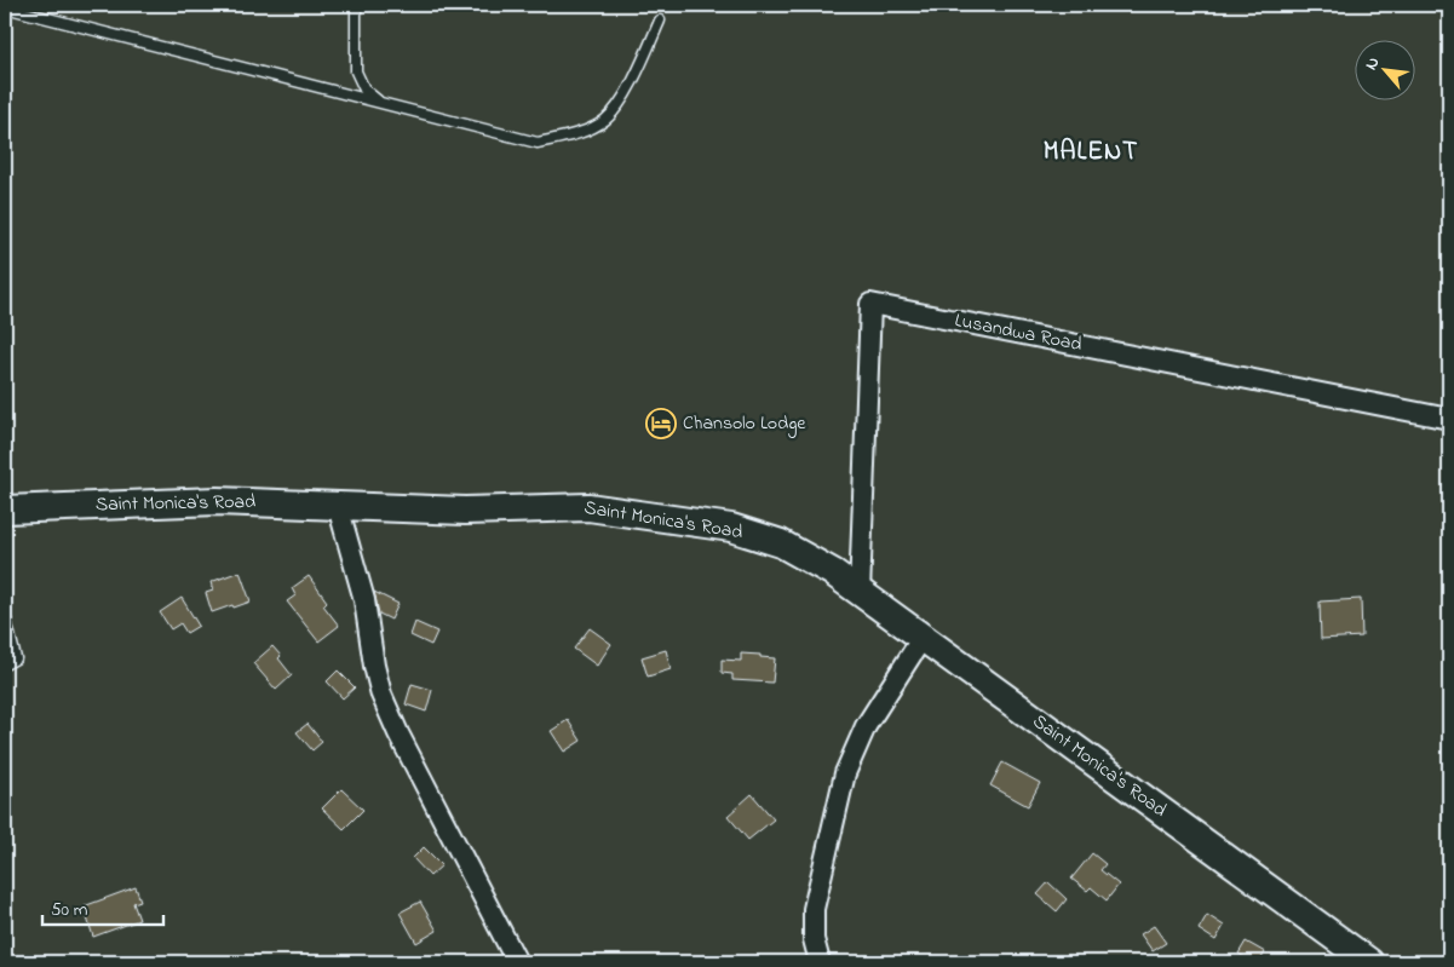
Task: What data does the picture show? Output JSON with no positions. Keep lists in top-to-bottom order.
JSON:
{
  "streets": {
    "street": ["Lusandwa Road", "Saint Monica's Road"]
  },
  "crossings": [
    ["Lusandwa Road", "Saint Monica's Road"]
  ],
  "districts": ["MALENT"],
  "places": {
    "hotel": ["Chansolo Lodge"]
  },
  "scale_bar": "50 m",
  "north": "top left"
}
